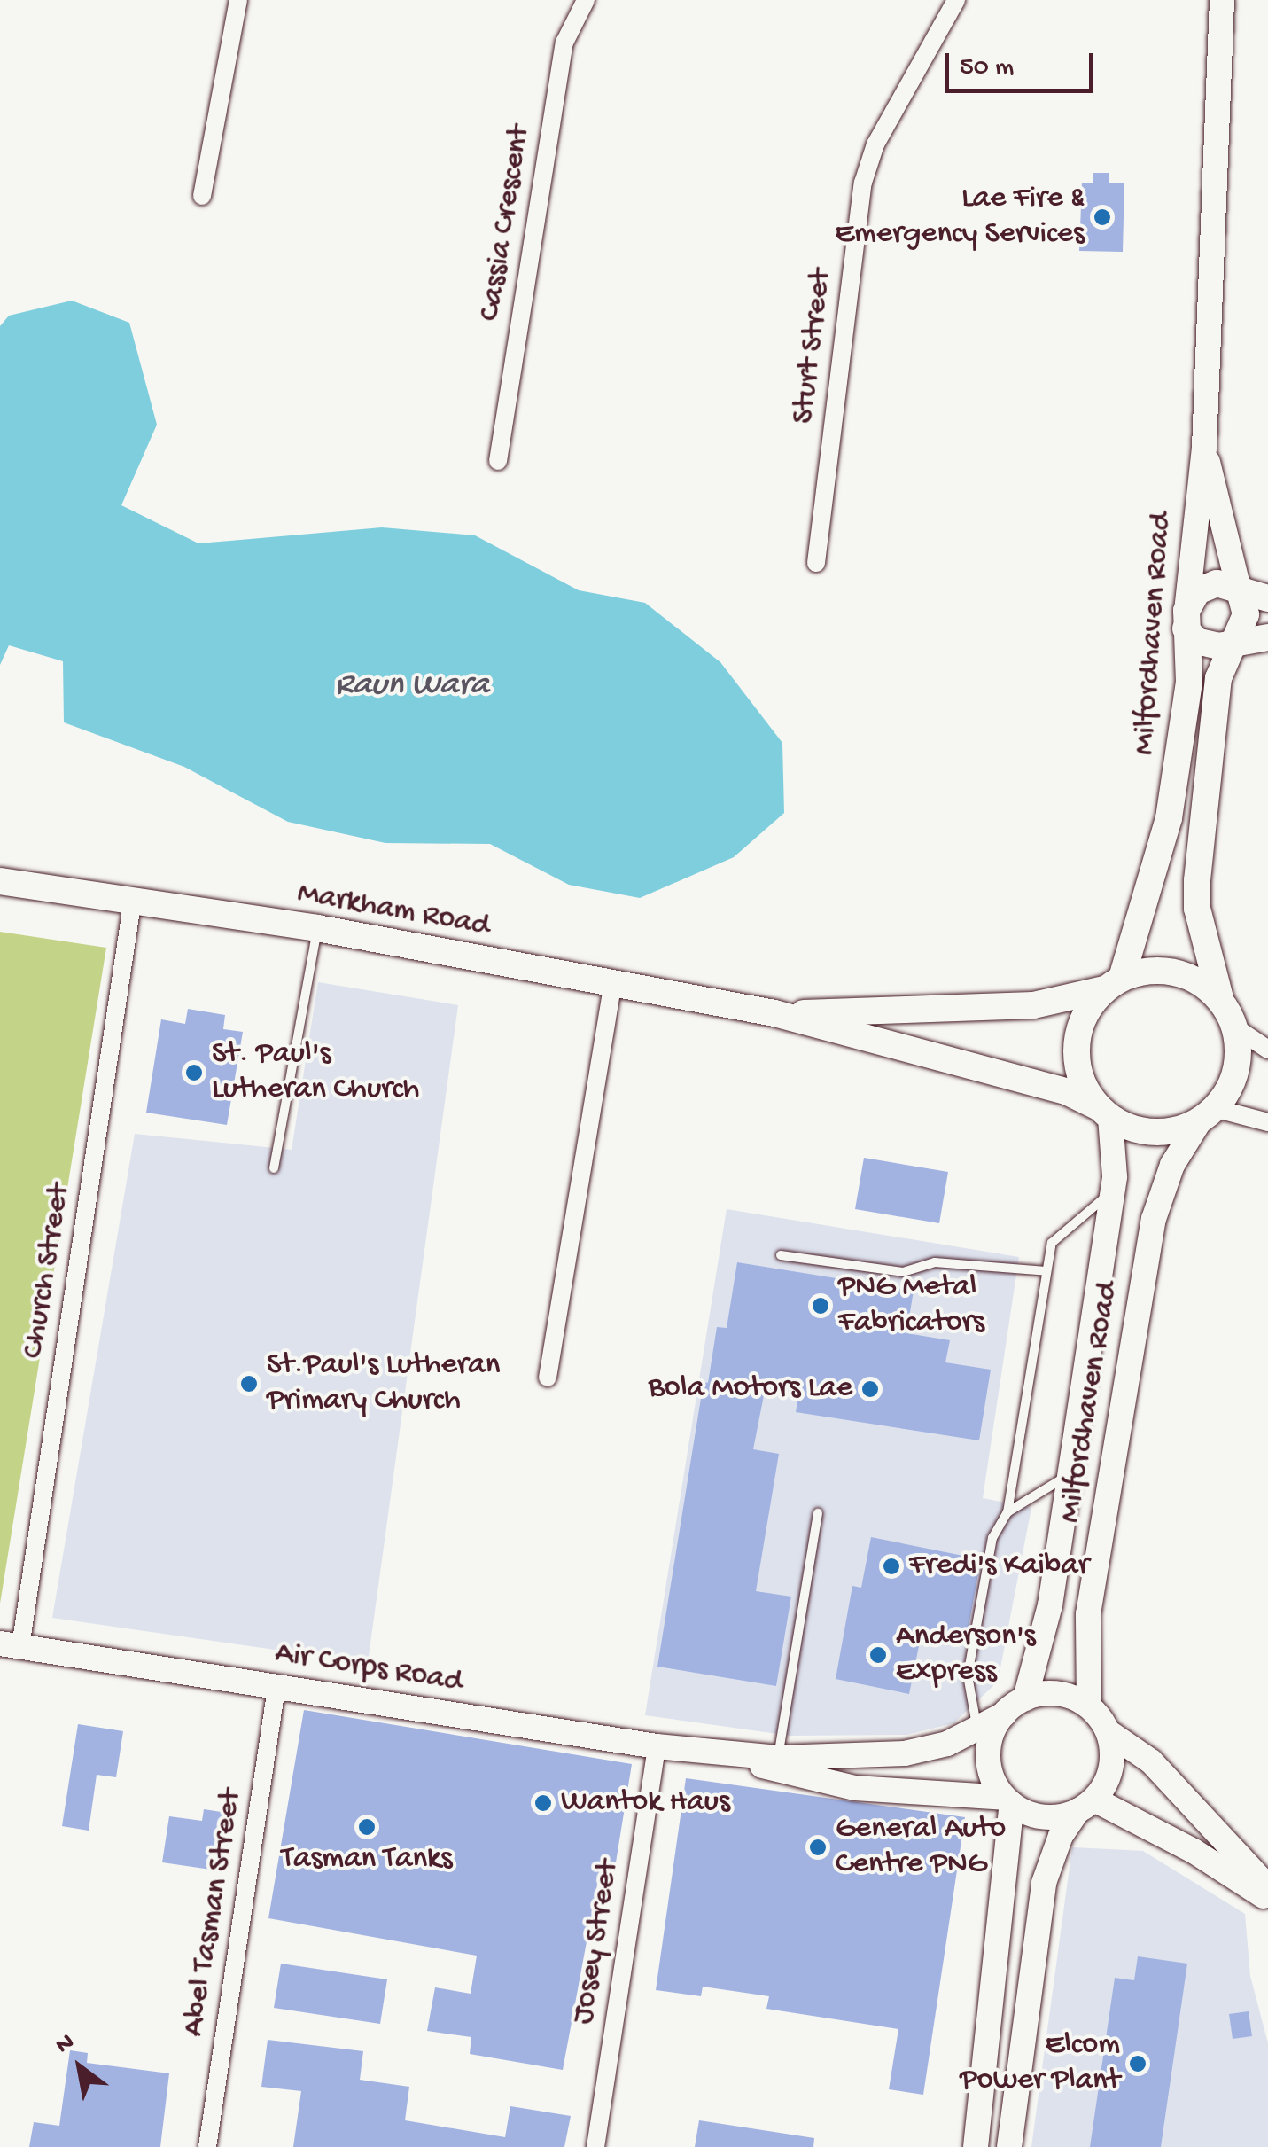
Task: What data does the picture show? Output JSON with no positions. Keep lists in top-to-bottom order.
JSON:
{
  "streets": {
    "main road": ["Milfordhaven Road", "Markham Road", "Air Corps Road"],
    "street": [
      "Cassia Crescent",
      "Sturt Street",
      "Church Street",
      "Abel Tasman Street",
      "Josey Street"
    ]
  },
  "crossings": [
    ["Milfordhaven Road", "Markham Road"],
    ["Milfordhaven Road", "Air Corps Road"],
    ["Markham Road", "Church Street"],
    ["Church Street", "Air Corps Road"],
    ["Air Corps Road", "Abel Tasman Street"],
    ["Air Corps Road", "Josey Street"]
  ],
  "water": ["Raun Wara"],
  "places": [
    "Lae Fire & Emergency Services",
    "St. Paul's Lutheran Church",
    "PNG Metal Fabricators",
    "St.Paul's Lutheran Primary Church",
    "Bola Motors Lae",
    "Fredi's Kaibar",
    "Anderson's Express",
    "Wantok Haus",
    "Tasman Tanks",
    "General Auto Centre PNG",
    "Elcom Power Plant"
  ],
  "scale_bar": "50 m",
  "north": "top left"
}
